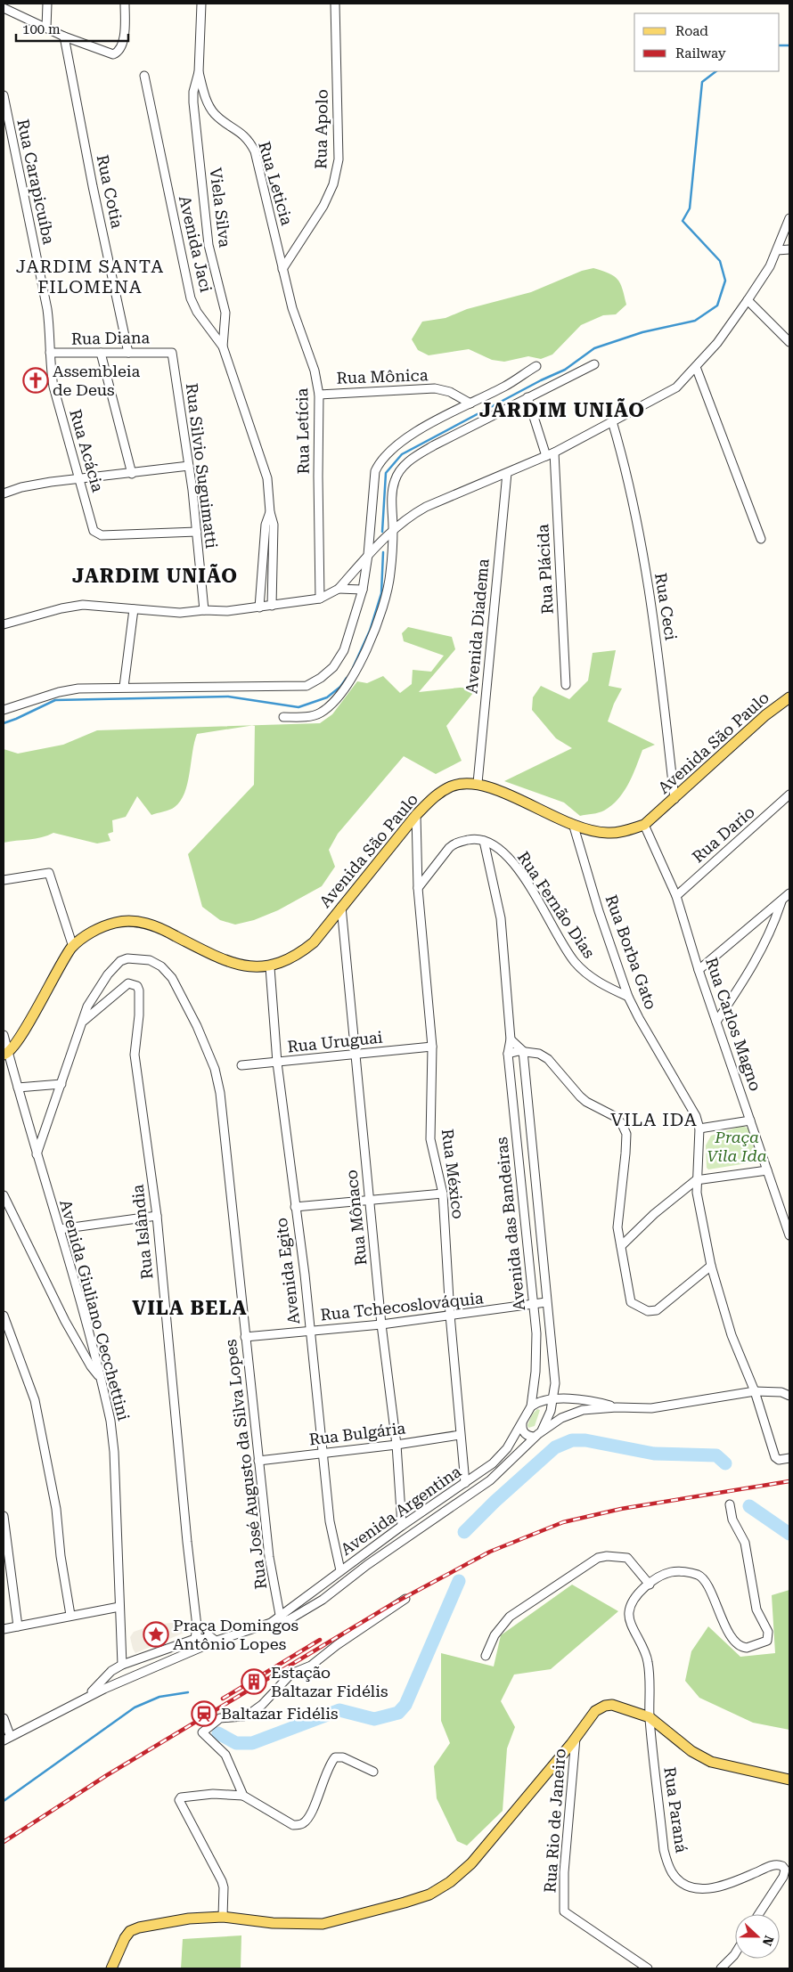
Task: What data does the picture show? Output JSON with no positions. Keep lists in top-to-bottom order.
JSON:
{
  "streets": {
    "main road": ["Avenida São Paulo"],
    "street": [
      "Rua Apolo",
      "Rua Carapicuíba",
      "Rua Leticia",
      "Rua Cotia",
      "Viela Silva",
      "Avenida Jaci",
      "Rua Diana",
      "Rua Mônica",
      "Rua Letícia",
      "Rua Acácia",
      "Rua Silvio Suguimatti",
      "Rua Plácida",
      "Rua Ceci",
      "Avenida Diadema",
      "Rua Dario",
      "Rua Fernão Dias",
      "Rua Borba Gato",
      "Rua Carlos Magno",
      "Rua Uruguai",
      "Rua México",
      "Rua Mônaco",
      "Avenida das Bandeiras",
      "Rua Islândia",
      "Avenida Egito",
      "Rua Tchecoslováquia",
      "Avenida Giuliano Cecchettini",
      "Rua Bulgária",
      "Rua José Augusto da Silva Lopes",
      "Avenida Argentina",
      "Rua Paraná",
      "Rua Rio de Janeiro"
    ]
  },
  "crossings": [
    ["Rua Apolo", "Rua Leticia"],
    ["Rua Apolo", "Rua Letícia"],
    ["Rua Carapicuíba", "Rua Diana"],
    ["Rua Carapicuíba", "Rua Acácia"],
    ["Rua Leticia", "Viela Silva"],
    ["Rua Leticia", "Rua Letícia"],
    ["Rua Cotia", "Rua Diana"],
    ["Viela Silva", "Avenida Jaci"],
    ["Rua Diana", "Rua Acácia"],
    ["Rua Diana", "Rua Silvio Suguimatti"],
    ["Rua Mônica", "Rua Letícia"],
    ["Rua Acácia", "Rua Silvio Suguimatti"],
    ["Rua Ceci", "Avenida São Paulo"],
    ["Avenida Diadema", "Avenida São Paulo"],
    ["Avenida São Paulo", "Rua Borba Gato"],
    ["Avenida São Paulo", "Rua Carlos Magno"],
    ["Avenida São Paulo", "Rua México"],
    ["Avenida São Paulo", "Rua Mônaco"],
    ["Avenida São Paulo", "Avenida Egito"],
    ["Avenida São Paulo", "Avenida Giuliano Cecchettini"],
    ["Rua Dario", "Rua Carlos Magno"],
    ["Rua Fernão Dias", "Rua Borba Gato"],
    ["Rua Fernão Dias", "Avenida das Bandeiras"],
    ["Rua Uruguai", "Rua México"],
    ["Rua Uruguai", "Rua Mônaco"],
    ["Rua Uruguai", "Avenida Egito"],
    ["Rua México", "Rua Tchecoslováquia"],
    ["Rua México", "Rua Bulgária"],
    ["Rua México", "Avenida Argentina"],
    ["Rua Mônaco", "Rua Tchecoslováquia"],
    ["Rua Mônaco", "Rua Bulgária"],
    ["Rua Mônaco", "Avenida Argentina"],
    ["Avenida das Bandeiras", "Rua Tchecoslováquia"],
    ["Avenida das Bandeiras", "Avenida Argentina"],
    ["Rua Islândia", "Rua José Augusto da Silva Lopes"],
    ["Avenida Egito", "Rua Tchecoslováquia"],
    ["Avenida Egito", "Rua Bulgária"],
    ["Avenida Egito", "Avenida Argentina"],
    ["Rua Tchecoslováquia", "Rua José Augusto da Silva Lopes"],
    ["Avenida Giuliano Cecchettini", "Rua José Augusto da Silva Lopes"],
    ["Rua Bulgária", "Rua José Augusto da Silva Lopes"],
    ["Rua José Augusto da Silva Lopes", "Avenida Argentina"]
  ],
  "districts": [
    "JARDIM SANTA FILOMENA",
    "JARDIM UNIÃO",
    "JARDIM UNIÃO",
    "VILA IDA",
    "VILA BELA"
  ],
  "parks": ["Praça Vila Ida"],
  "places": {
    "church": ["Assembleia de Deus"],
    "place": ["Praça Domingos Antônio Lopes"],
    "building": ["Estação Baltazar Fidélis"],
    "station": ["Baltazar Fidélis"]
  },
  "legend": ["Road", "Railway"],
  "scale_bar": "100 m",
  "north": "right"
}
